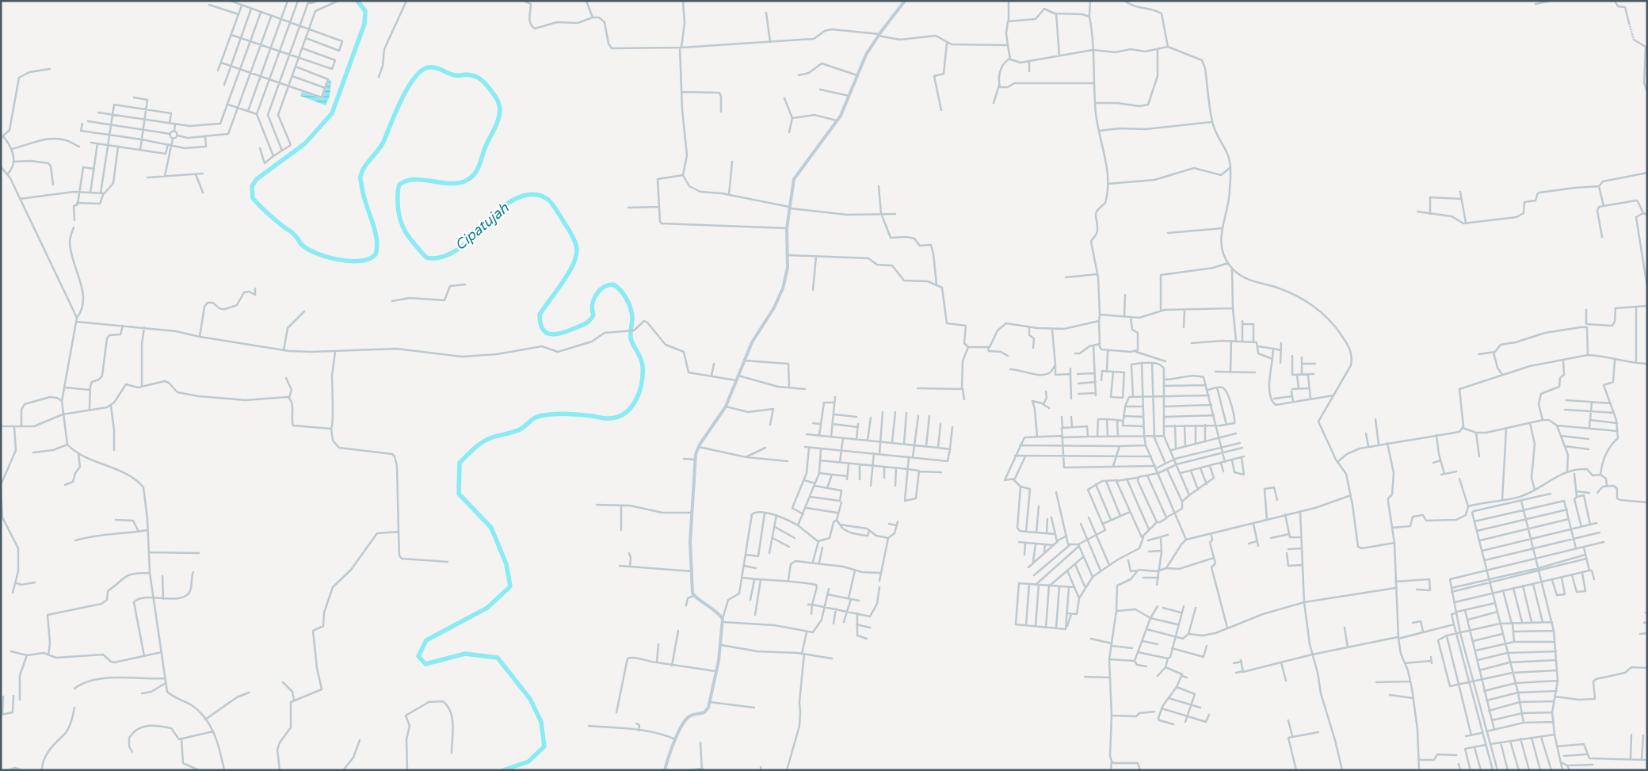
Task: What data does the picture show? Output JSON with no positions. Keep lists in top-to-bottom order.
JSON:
{
  "water": ["Cipatujah"]
}
